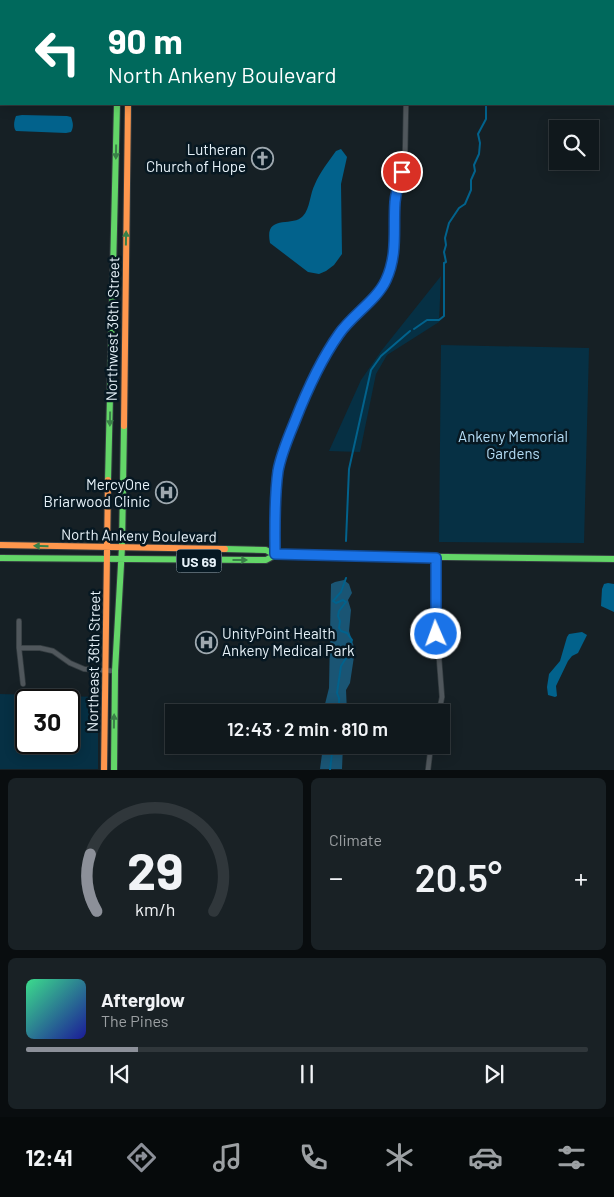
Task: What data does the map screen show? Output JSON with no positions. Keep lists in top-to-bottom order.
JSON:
{
  "streets": {
    "main road": [
      "Northwest 36th Street",
      "North Ankeny Boulevard",
      "US 69",
      "Northeast 36th Street"
    ]
  },
  "crossings": [
    ["Northwest 36th Street", "North Ankeny Boulevard"],
    ["Northwest 36th Street", "Northeast 36th Street"],
    ["North Ankeny Boulevard", "Northeast 36th Street"]
  ],
  "parks": ["Ankeny Memorial Gardens"],
  "places": {
    "church": ["Lutheran Church of Hope"],
    "hospital": ["MercyOne Briarwood Clinic", "UnityPoint Health Ankeny Medical Park"]
  },
  "page": {
    "turn": ["90 m", "North Ankeny Boulevard"],
    "limit": "30",
    "trip": "12:43 · 2 min · 810 m",
    "tile": "Climate",
    "heat": ["−", "20.5°", "+"],
    "song": ["Afterglow", "The Pines"],
    "tabs": "12:41",
    "gauge": ["29", "km/h"]
  }
}
